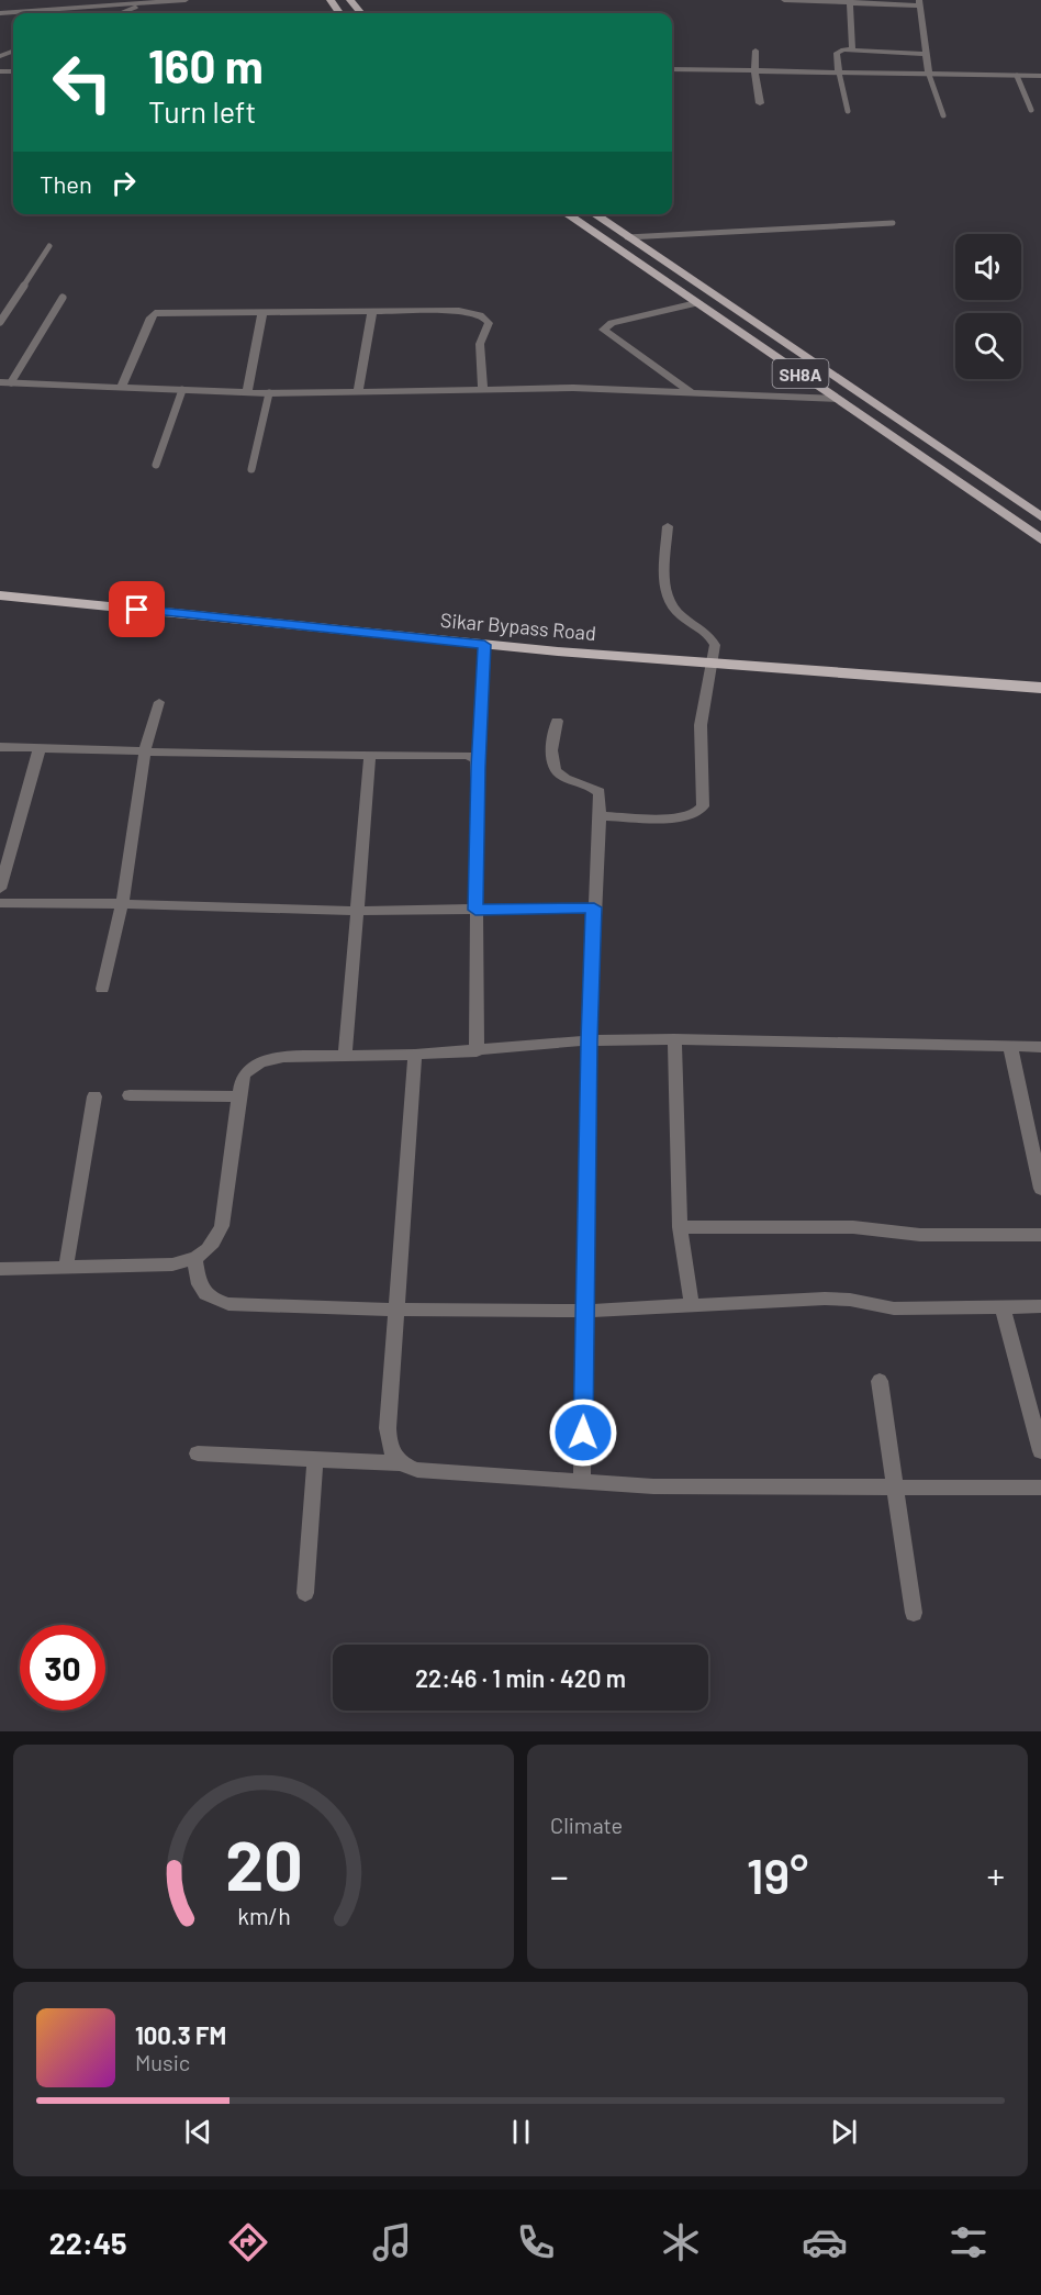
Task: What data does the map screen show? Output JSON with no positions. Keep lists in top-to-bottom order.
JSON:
{
  "streets": {
    "highway": ["Sikar Bypass Road"],
    "main road": ["SH8A"]
  },
  "page": {
    "turn": ["160 m", "Turn left"],
    "then": "Then",
    "limit": "30",
    "trip": "22:46 · 1 min · 420 m",
    "tile": "Climate",
    "heat": ["−", "19°", "+"],
    "song": ["100.3 FM", "Music"],
    "tabs": "22:45",
    "gauge": ["20", "km/h"]
  }
}
